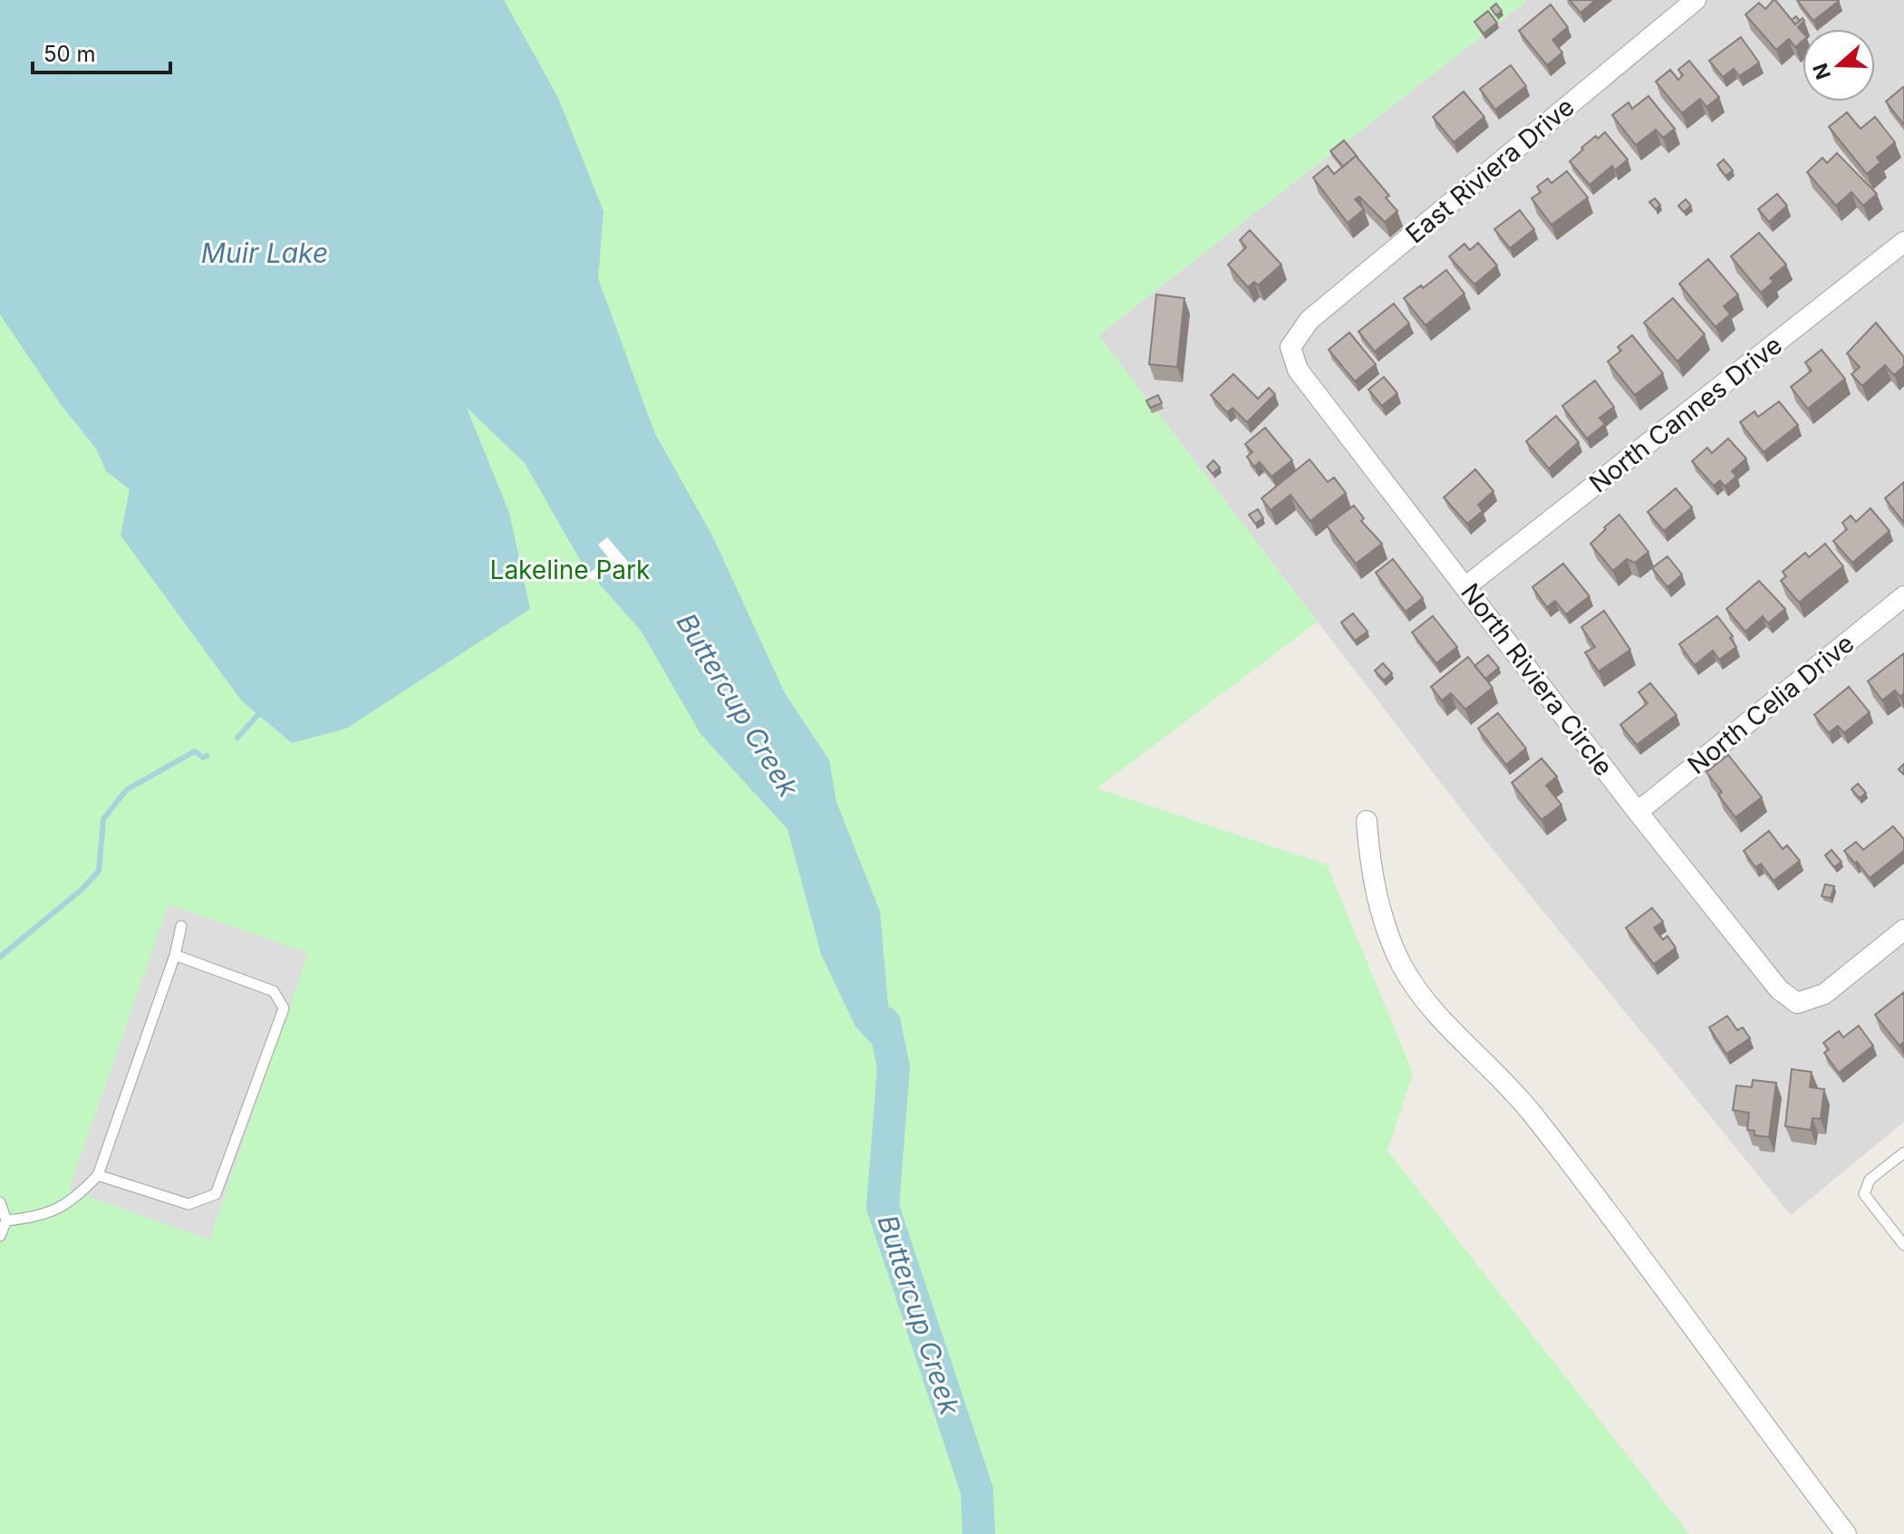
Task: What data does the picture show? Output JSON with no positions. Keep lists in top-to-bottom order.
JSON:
{
  "streets": {
    "street": [
      "East Riviera Drive",
      "North Cannes Drive",
      "North Riviera Circle",
      "North Celia Drive"
    ]
  },
  "crossings": [
    ["East Riviera Drive", "North Riviera Circle"],
    ["North Cannes Drive", "North Riviera Circle"],
    ["North Riviera Circle", "North Celia Drive"]
  ],
  "water": ["Muir Lake", "Buttercup Creek"],
  "parks": ["Lakeline Park"],
  "scale_bar": "50 m",
  "north": "left"
}
